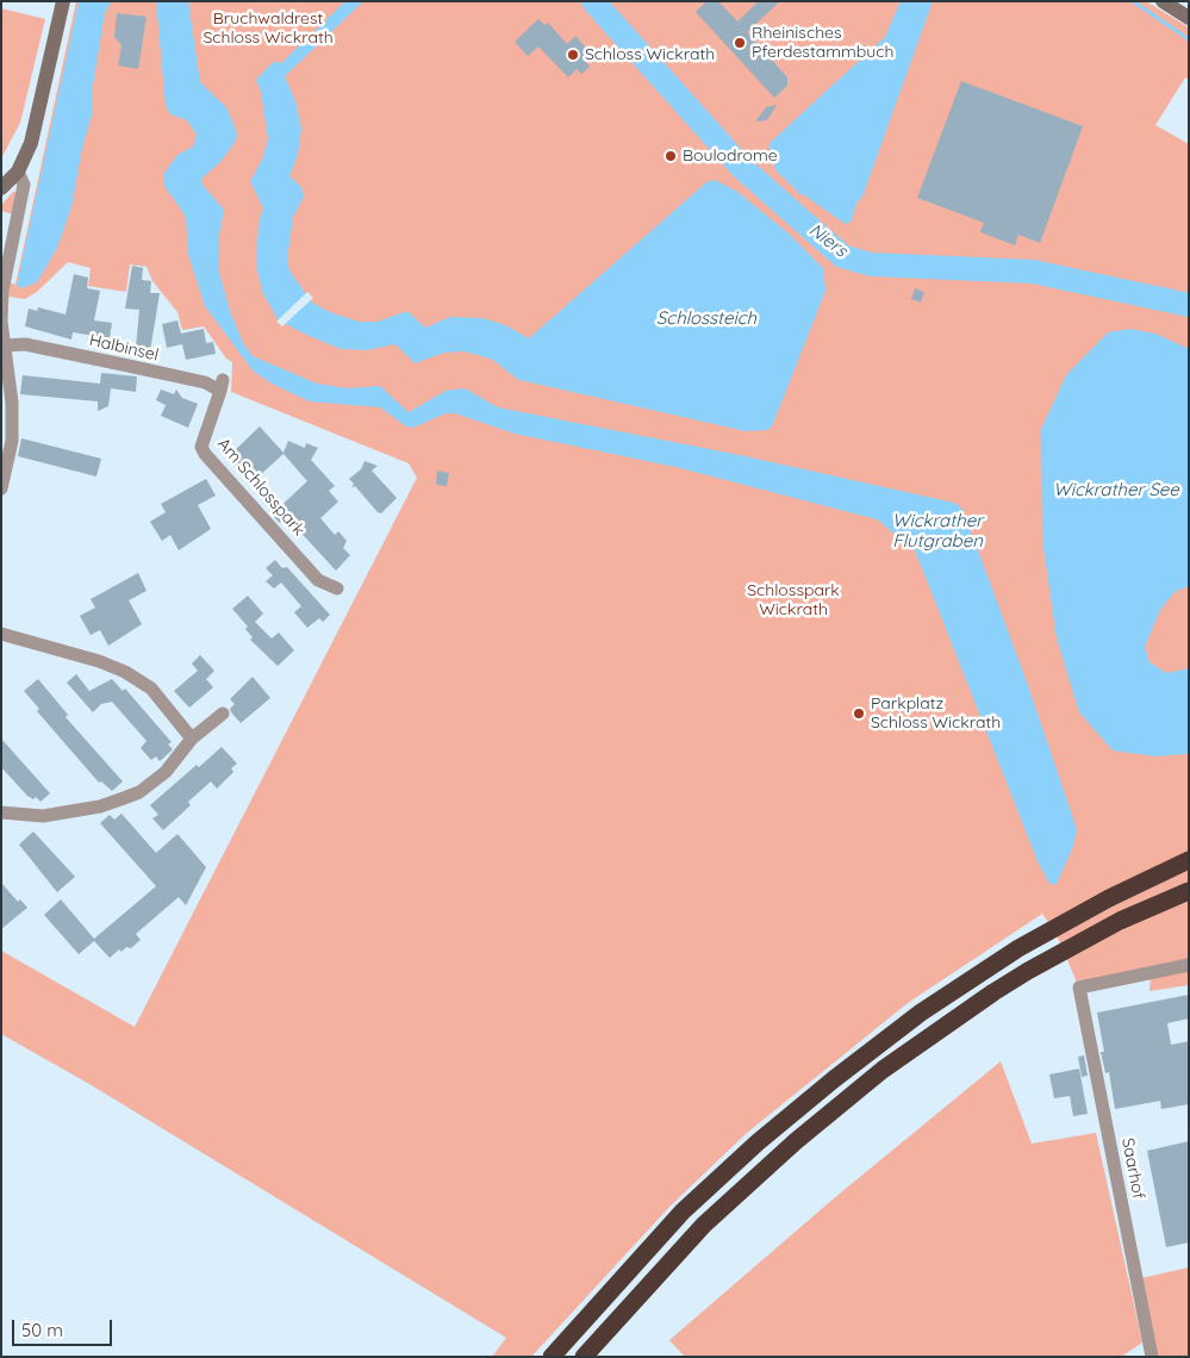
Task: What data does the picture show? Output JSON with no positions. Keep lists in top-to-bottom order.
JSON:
{
  "streets": {
    "street": ["Halbinsel", "Am Schlosspark", "Saarhof"]
  },
  "crossings": [
    ["Halbinsel", "Am Schlosspark"]
  ],
  "water": [
    "Niers",
    "Schlossteich",
    "Wickrather See",
    "Wickrather Flutgraben"
  ],
  "parks": ["Bruchwaldrest Schloss Wickrath", "Schlosspark Wickrath"],
  "places": [
    "Rheinisches Pferdestammbuch",
    "Schloss Wickrath",
    "Boulodrome",
    "Parkplatz Schloss Wickrath"
  ],
  "scale_bar": "50 m"
}
